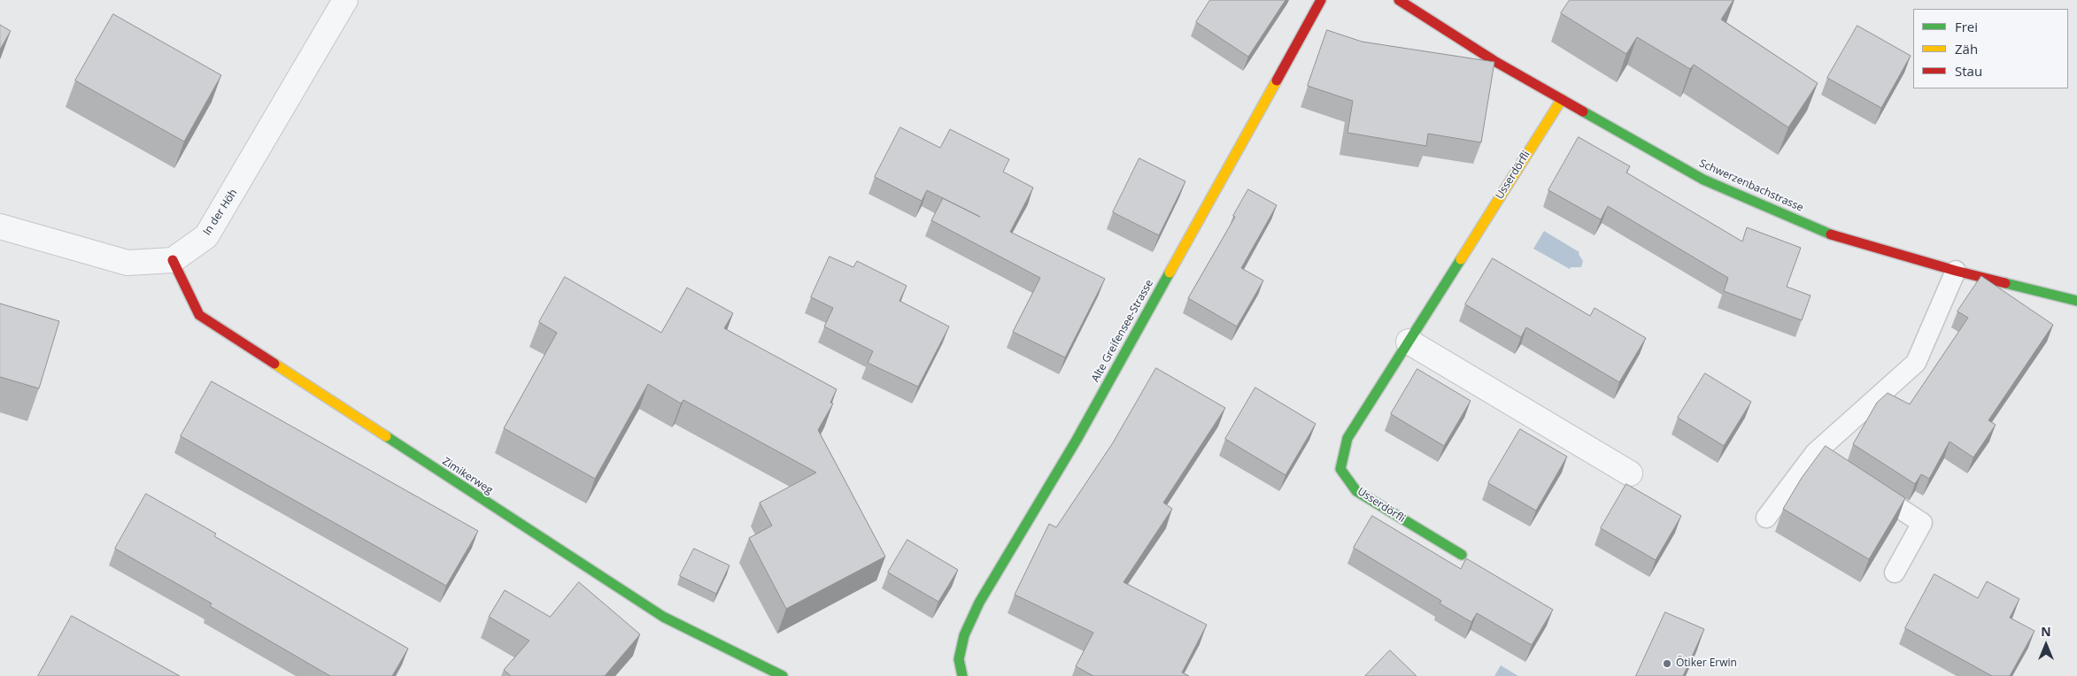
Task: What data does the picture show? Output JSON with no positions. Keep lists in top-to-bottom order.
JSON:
{
  "streets": {
    "street": [
      "Usserdörfli",
      "Schwerzenbachstrasse",
      "In der Höh",
      "Alte Greifensee-Strasse",
      "Zimikerweg"
    ]
  },
  "crossings": [
    ["Usserdörfli", "Schwerzenbachstrasse"],
    ["In der Höh", "Zimikerweg"]
  ],
  "places": ["Ötiker Erwin"],
  "legend": ["Frei", "Zäh", "Stau"],
  "north": "top"
}
